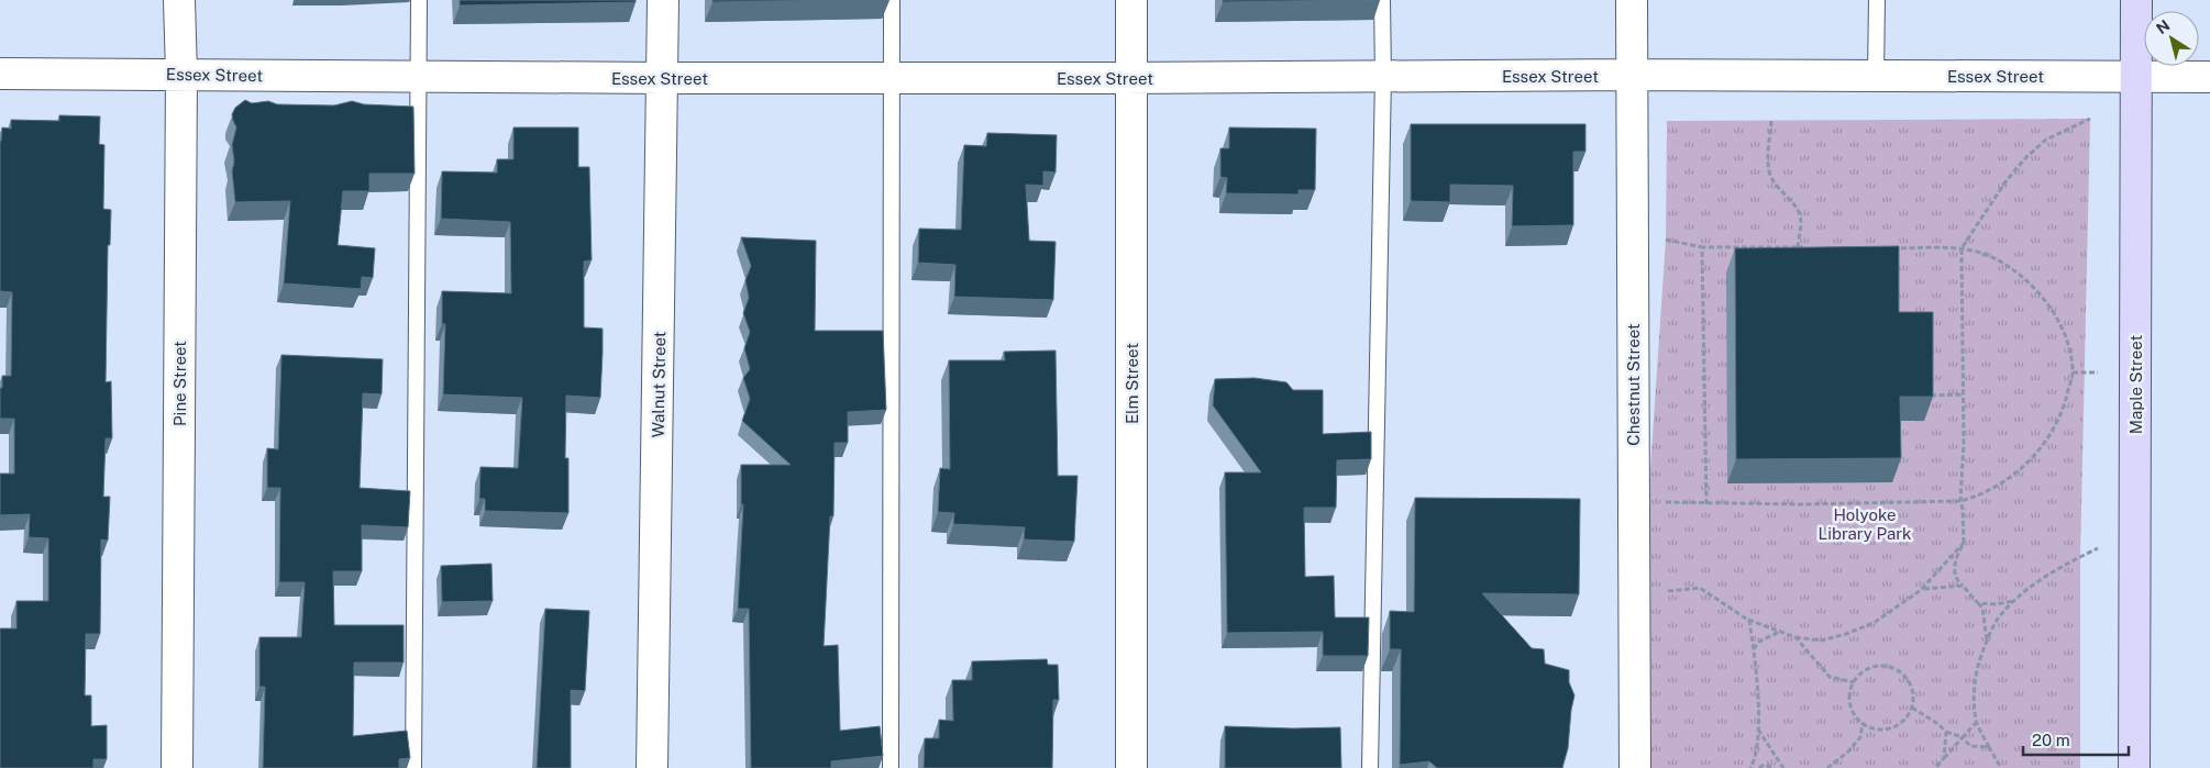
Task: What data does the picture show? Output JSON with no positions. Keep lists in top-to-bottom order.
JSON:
{
  "streets": {
    "main road": ["Maple Street"],
    "street": [
      "Essex Street",
      "Pine Street",
      "Elm Street",
      "Walnut Street",
      "Chestnut Street"
    ]
  },
  "crossings": [
    ["Essex Street", "Pine Street"],
    ["Essex Street", "Elm Street"],
    ["Essex Street", "Walnut Street"],
    ["Essex Street", "Chestnut Street"],
    ["Essex Street", "Maple Street"]
  ],
  "parks": ["Holyoke Library Park"],
  "scale_bar": "20 m",
  "north": "top left"
}
